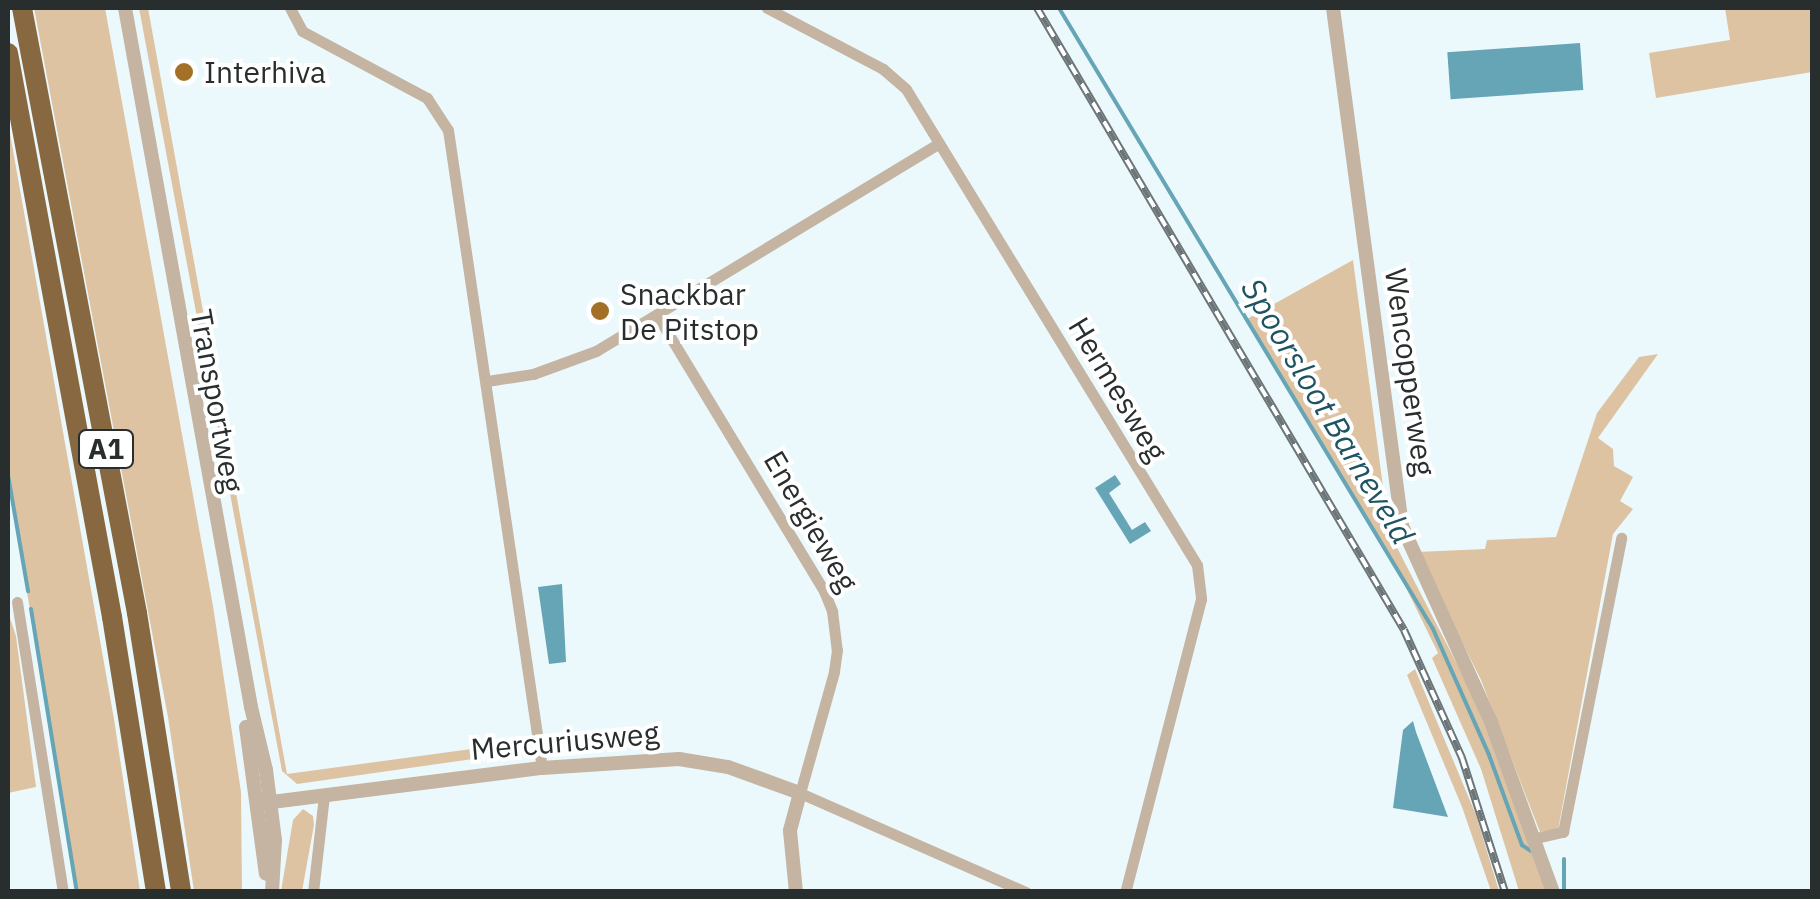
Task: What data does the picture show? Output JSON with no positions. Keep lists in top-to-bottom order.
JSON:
{
  "streets": {
    "highway": ["A1"],
    "street": [
      "Wencopperweg",
      "Hermesweg",
      "Transportweg",
      "Energieweg",
      "Mercuriusweg"
    ]
  },
  "crossings": [
    ["Transportweg", "Mercuriusweg"],
    ["Energieweg", "Mercuriusweg"]
  ],
  "water": ["Spoorsloot Barneveld"],
  "places": ["Interhiva", "Snackbar De Pitstop"]
}
